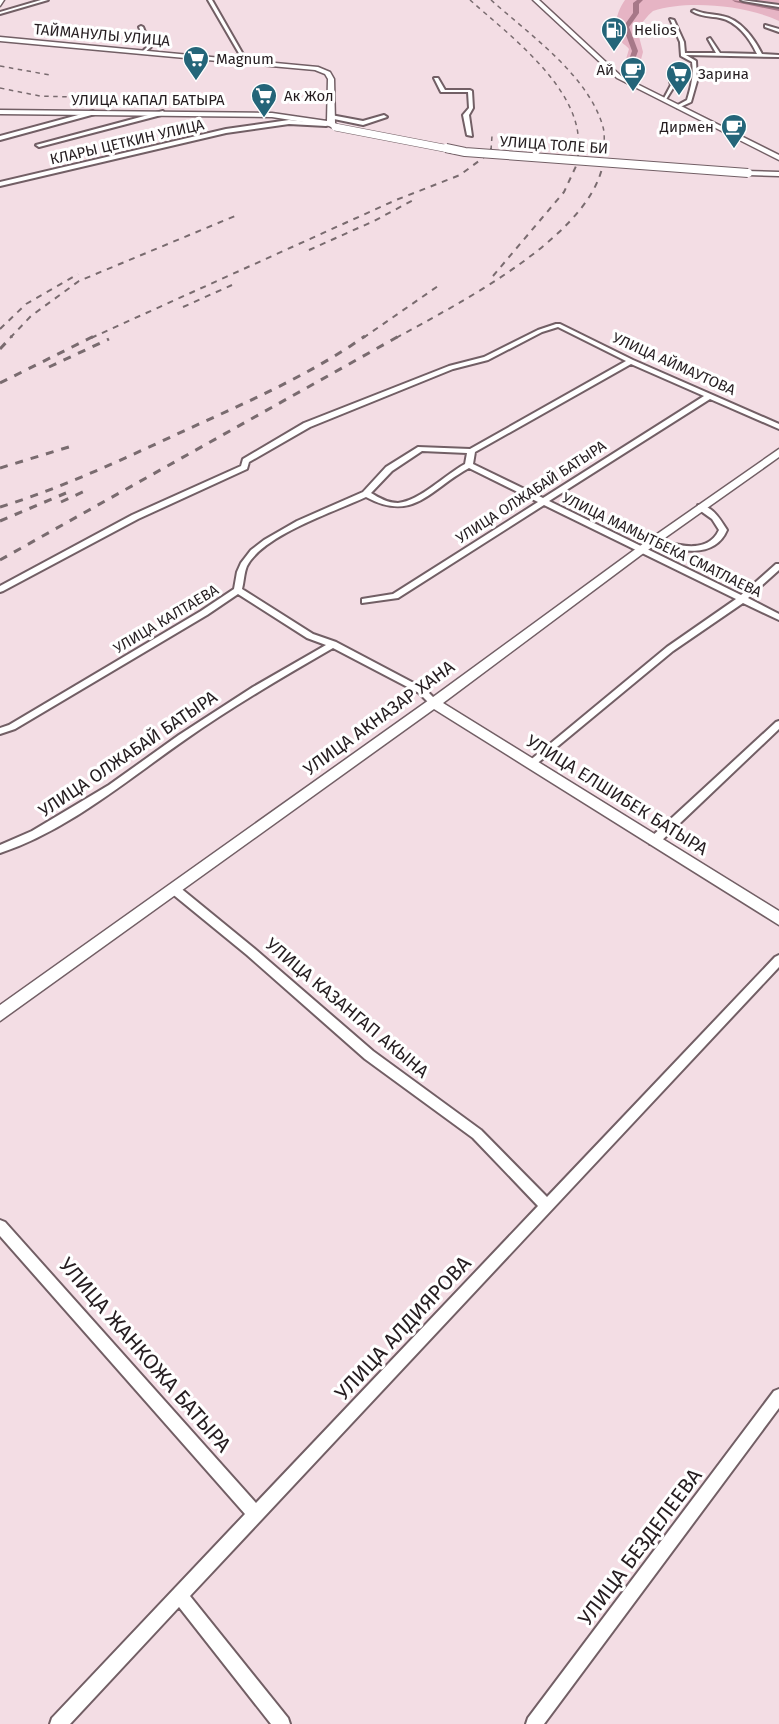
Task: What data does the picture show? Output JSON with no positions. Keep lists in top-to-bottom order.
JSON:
{
  "streets": {
    "main road": [
      "ТАЙМАНУЛЫ УЛИЦА",
      "УЛИЦА КАПАЛ БАТЫРА",
      "УЛИЦА ТОЛЕ БИ",
      "УЛИЦА АКНАЗАР ХАНА",
      "УЛИЦА ЕЛШИБЕК БАТЫРА"
    ],
    "street": [
      "КЛАРЫ ЦЕТКИН УЛИЦА",
      "УЛИЦА АЙМАУТОВА",
      "УЛИЦА ОЛЖАБАЙ БАТЫРА",
      "УЛИЦА МАМЫТБЕКА СМАТЛАЕВА",
      "УЛИЦА КАЛТАЕВА",
      "УЛИЦА КАЗАНГАП АКЫНА",
      "УЛИЦА АЛДИЯРОВА",
      "УЛИЦА ЖАНКОЖА БАТЫРА",
      "УЛИЦА БЕЗДЕЛЕЕВА"
    ]
  },
  "crossings": [
    ["ТАЙМАНУЛЫ УЛИЦА", "УЛИЦА КАПАЛ БАТЫРА"],
    ["ТАЙМАНУЛЫ УЛИЦА", "КЛАРЫ ЦЕТКИН УЛИЦА"],
    ["ТАЙМАНУЛЫ УЛИЦА", "УЛИЦА ТОЛЕ БИ"],
    ["УЛИЦА КАПАЛ БАТЫРА", "КЛАРЫ ЦЕТКИН УЛИЦА"],
    ["УЛИЦА КАПАЛ БАТЫРА", "УЛИЦА ТОЛЕ БИ"],
    ["КЛАРЫ ЦЕТКИН УЛИЦА", "УЛИЦА ТОЛЕ БИ"],
    ["УЛИЦА АЙМАУТОВА", "УЛИЦА ОЛЖАБАЙ БАТЫРА"],
    ["УЛИЦА ОЛЖАБАЙ БАТЫРА", "УЛИЦА МАМЫТБЕКА СМАТЛАЕВА"],
    ["УЛИЦА МАМЫТБЕКА СМАТЛАЕВА", "УЛИЦА АКНАЗАР ХАНА"],
    ["УЛИЦА АКНАЗАР ХАНА", "УЛИЦА ЕЛШИБЕК БАТЫРА"],
    ["УЛИЦА АКНАЗАР ХАНА", "УЛИЦА КАЗАНГАП АКЫНА"],
    ["УЛИЦА КАЗАНГАП АКЫНА", "УЛИЦА АЛДИЯРОВА"],
    ["УЛИЦА АЛДИЯРОВА", "УЛИЦА ЖАНКОЖА БАТЫРА"]
  ],
  "places": {
    "fuel station": ["Helios"],
    "supermarket": ["Magnum", "Зарина", "Ак Жол"],
    "cafe": ["Ай", "Дирмен"]
  }
}
